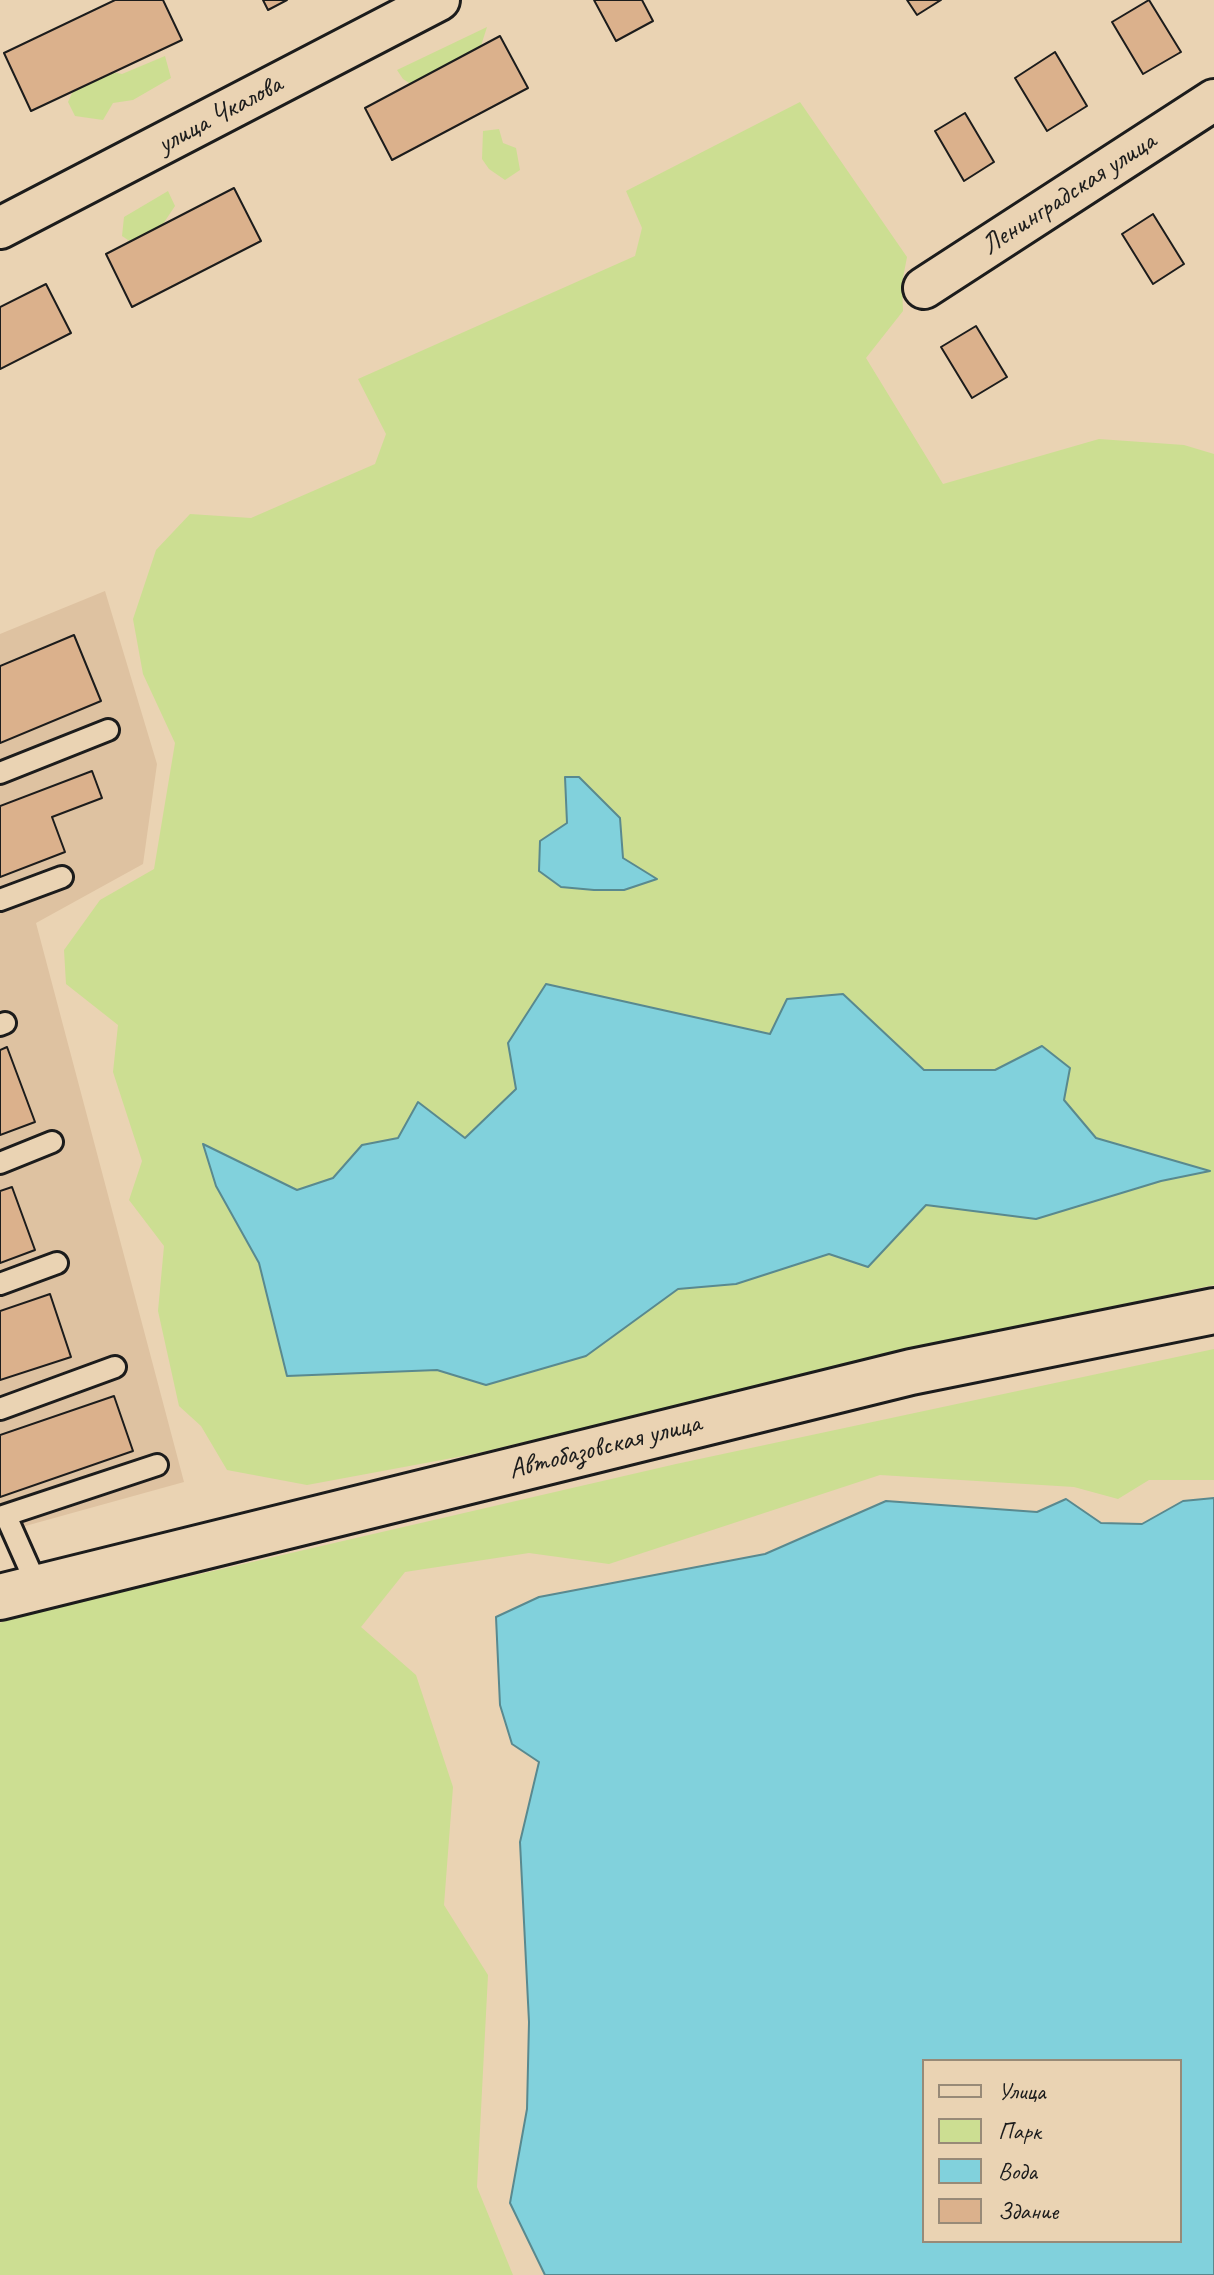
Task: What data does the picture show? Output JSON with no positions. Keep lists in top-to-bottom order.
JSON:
{
  "streets": {
    "street": ["улица Чкалова", "Ленинградская улица", "Автобазовская улица"]
  },
  "legend": [
    "Улица",
    "Парк",
    "Вода",
    "Здание"
  ]
}
